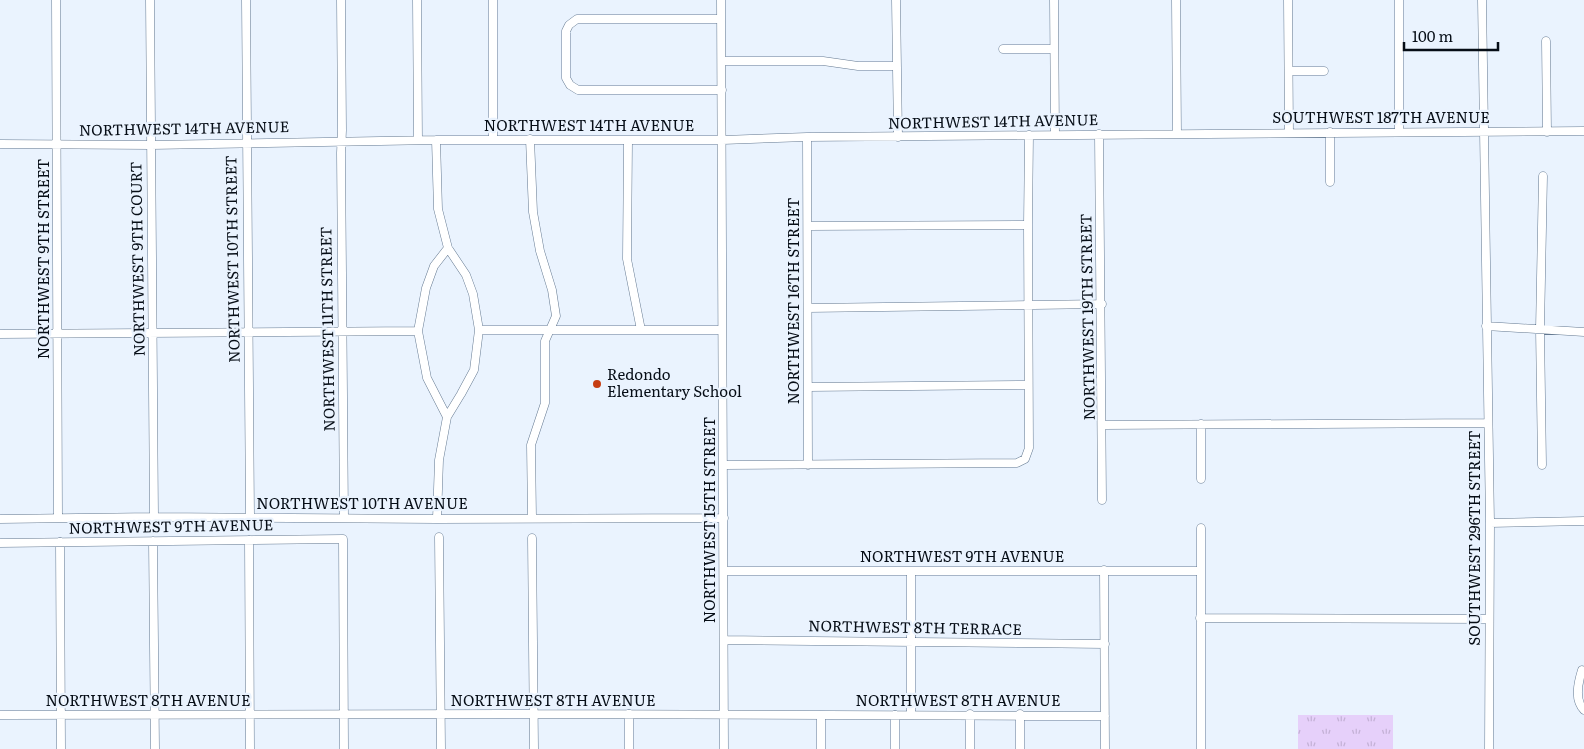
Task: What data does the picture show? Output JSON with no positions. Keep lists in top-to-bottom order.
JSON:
{
  "streets": {
    "street": [
      "SOUTHWEST 187TH AVENUE",
      "NORTHWEST 14TH AVENUE",
      "NORTHWEST 9TH STREET",
      "NORTHWEST 9TH COURT",
      "NORTHWEST 10TH STREET",
      "NORTHWEST 16TH STREET",
      "NORTHWEST 19TH STREET",
      "NORTHWEST 11TH STREET",
      "NORTHWEST 10TH AVENUE",
      "NORTHWEST 15TH STREET",
      "NORTHWEST 9TH AVENUE",
      "SOUTHWEST 296TH STREET",
      "NORTHWEST 8TH TERRACE",
      "NORTHWEST 8TH AVENUE"
    ]
  },
  "crossings": [
    ["SOUTHWEST 187TH AVENUE", "NORTHWEST 14TH AVENUE"],
    ["SOUTHWEST 187TH AVENUE", "SOUTHWEST 296TH STREET"],
    ["NORTHWEST 14TH AVENUE", "NORTHWEST 9TH STREET"],
    ["NORTHWEST 14TH AVENUE", "NORTHWEST 9TH COURT"],
    ["NORTHWEST 14TH AVENUE", "NORTHWEST 10TH STREET"],
    ["NORTHWEST 14TH AVENUE", "NORTHWEST 16TH STREET"],
    ["NORTHWEST 14TH AVENUE", "NORTHWEST 19TH STREET"],
    ["NORTHWEST 14TH AVENUE", "NORTHWEST 11TH STREET"],
    ["NORTHWEST 14TH AVENUE", "NORTHWEST 15TH STREET"],
    ["NORTHWEST 9TH STREET", "NORTHWEST 10TH AVENUE"],
    ["NORTHWEST 9TH COURT", "NORTHWEST 10TH AVENUE"],
    ["NORTHWEST 10TH STREET", "NORTHWEST 10TH AVENUE"],
    ["NORTHWEST 11TH STREET", "NORTHWEST 10TH AVENUE"],
    ["NORTHWEST 10TH AVENUE", "NORTHWEST 15TH STREET"],
    ["NORTHWEST 15TH STREET", "NORTHWEST 9TH AVENUE"],
    ["NORTHWEST 15TH STREET", "NORTHWEST 8TH TERRACE"],
    ["NORTHWEST 15TH STREET", "NORTHWEST 8TH AVENUE"],
    ["NORTHWEST 9TH AVENUE", "NORTHWEST 8TH AVENUE"]
  ],
  "places": ["Redondo Elementary School"],
  "scale_bar": "100 m"
}
